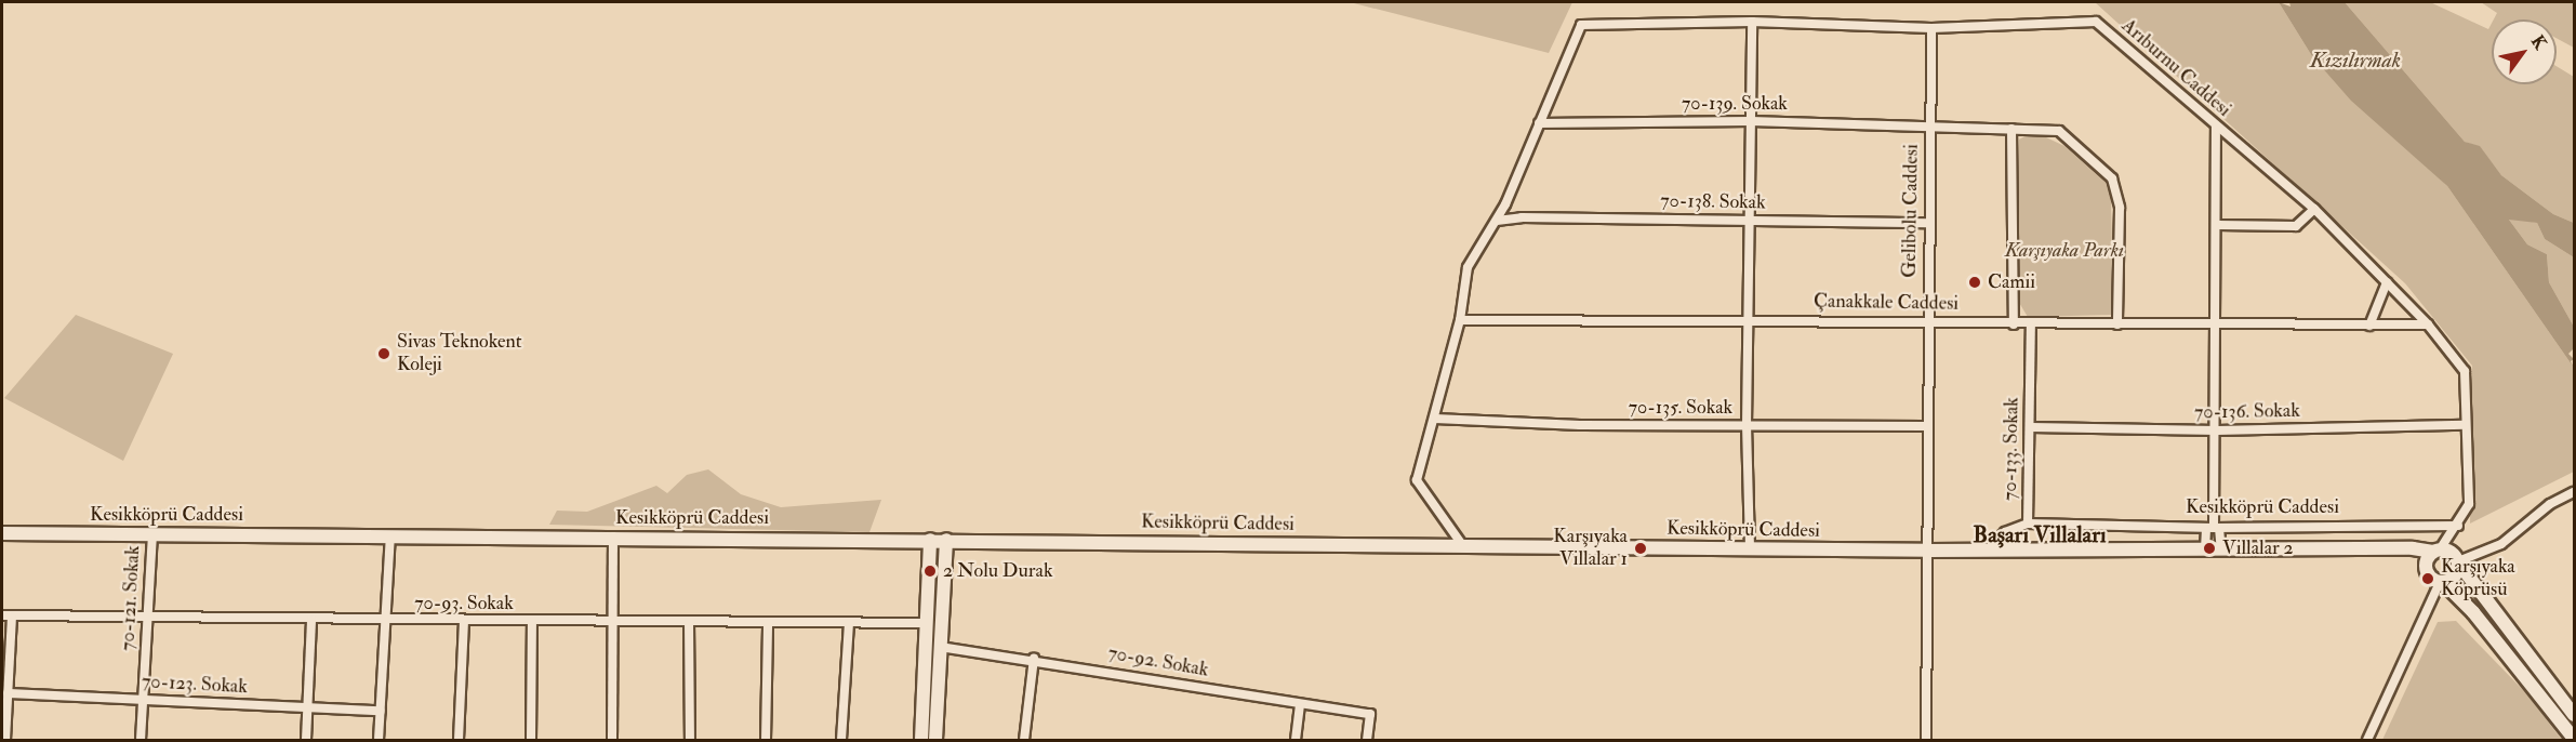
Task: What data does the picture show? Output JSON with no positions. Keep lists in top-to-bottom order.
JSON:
{
  "streets": {
    "street": [
      "Arıburnu Caddesi",
      "70-139. Sokak",
      "70-138. Sokak",
      "Gelibolu Caddesi",
      "Çanakkale Caddesi",
      "70-135. Sokak",
      "70-136. Sokak",
      "70-133. Sokak",
      "Kesikköprü Caddesi",
      "70-121. Sokak",
      "70-93. Sokak",
      "70-92. Sokak",
      "70-123. Sokak"
    ]
  },
  "crossings": [
    ["Arıburnu Caddesi", "70-139. Sokak"],
    ["Arıburnu Caddesi", "Gelibolu Caddesi"],
    ["Arıburnu Caddesi", "Çanakkale Caddesi"],
    ["Arıburnu Caddesi", "70-136. Sokak"],
    ["Arıburnu Caddesi", "Kesikköprü Caddesi"],
    ["70-139. Sokak", "Gelibolu Caddesi"],
    ["70-139. Sokak", "Çanakkale Caddesi"],
    ["70-138. Sokak", "Gelibolu Caddesi"],
    ["Gelibolu Caddesi", "Çanakkale Caddesi"],
    ["Gelibolu Caddesi", "70-135. Sokak"],
    ["Gelibolu Caddesi", "Kesikköprü Caddesi"],
    ["Çanakkale Caddesi", "70-133. Sokak"],
    ["70-136. Sokak", "70-133. Sokak"],
    ["70-133. Sokak", "Kesikköprü Caddesi"],
    ["Kesikköprü Caddesi", "70-121. Sokak"],
    ["70-121. Sokak", "70-93. Sokak"],
    ["70-121. Sokak", "70-123. Sokak"]
  ],
  "districts": ["Başarı Villaları"],
  "water": ["Kızılırmak"],
  "parks": ["Karşıyaka Parkı"],
  "places": [
    "Camii",
    "Sivas Teknokent Koleji",
    "Karşıyaka Villalar 1",
    "Villalar 2",
    "2 Nolu Durak",
    "Karşıyaka Köprüsü"
  ],
  "north": "top right"
}
